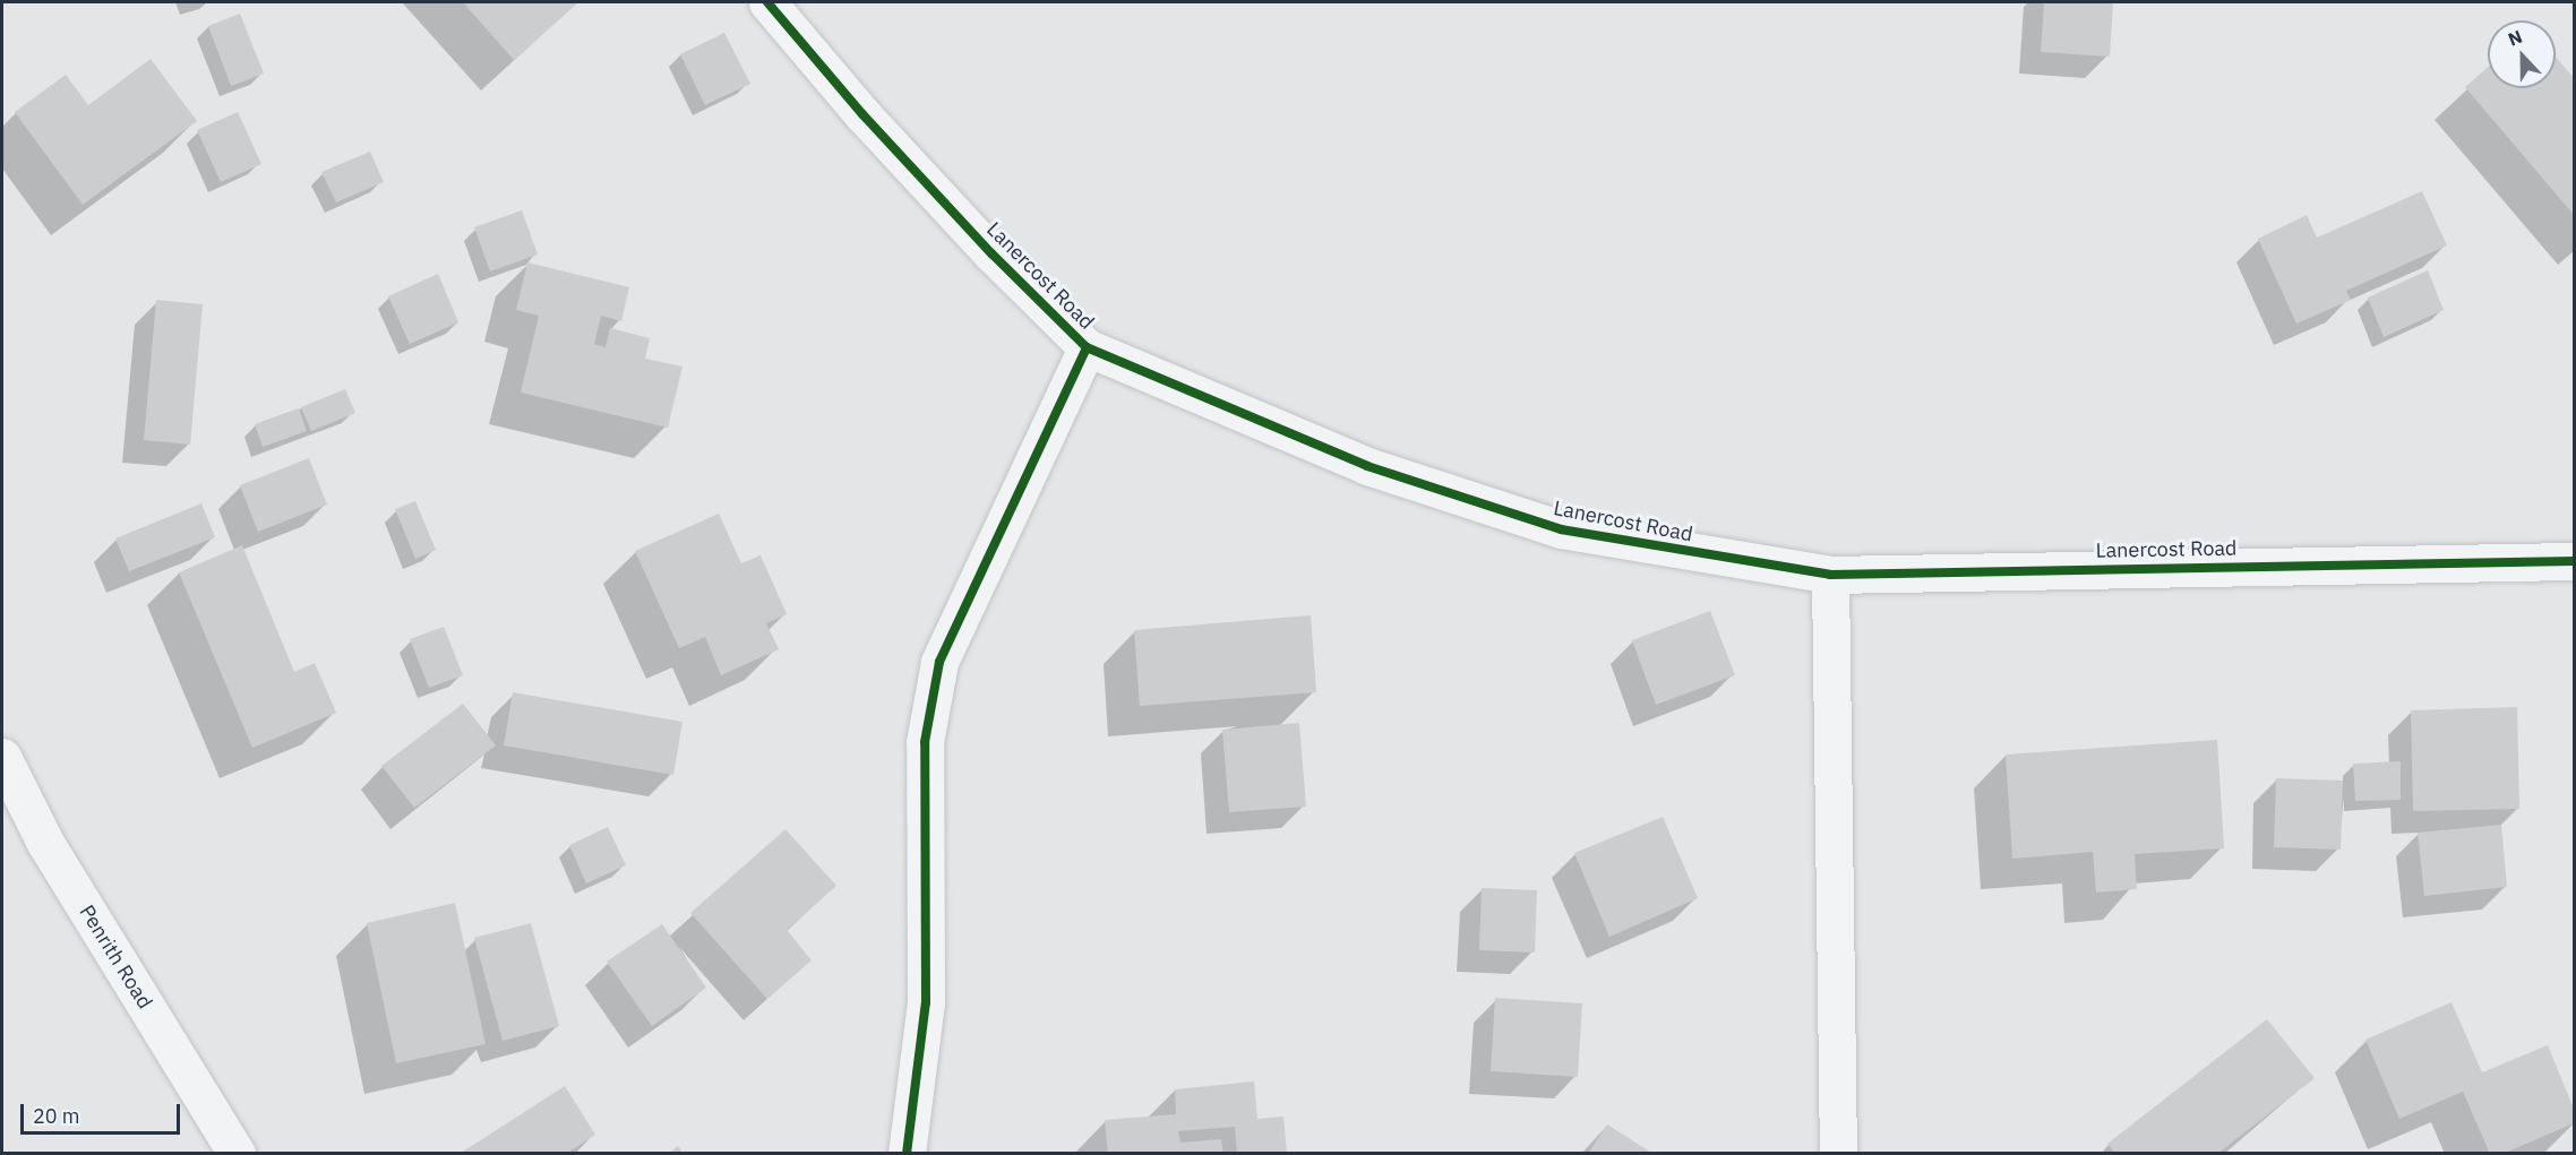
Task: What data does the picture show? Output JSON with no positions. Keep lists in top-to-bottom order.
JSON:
{
  "streets": {
    "street": ["Lanercost Road", "Penrith Road"]
  },
  "scale_bar": "20 m",
  "north": "top"
}
